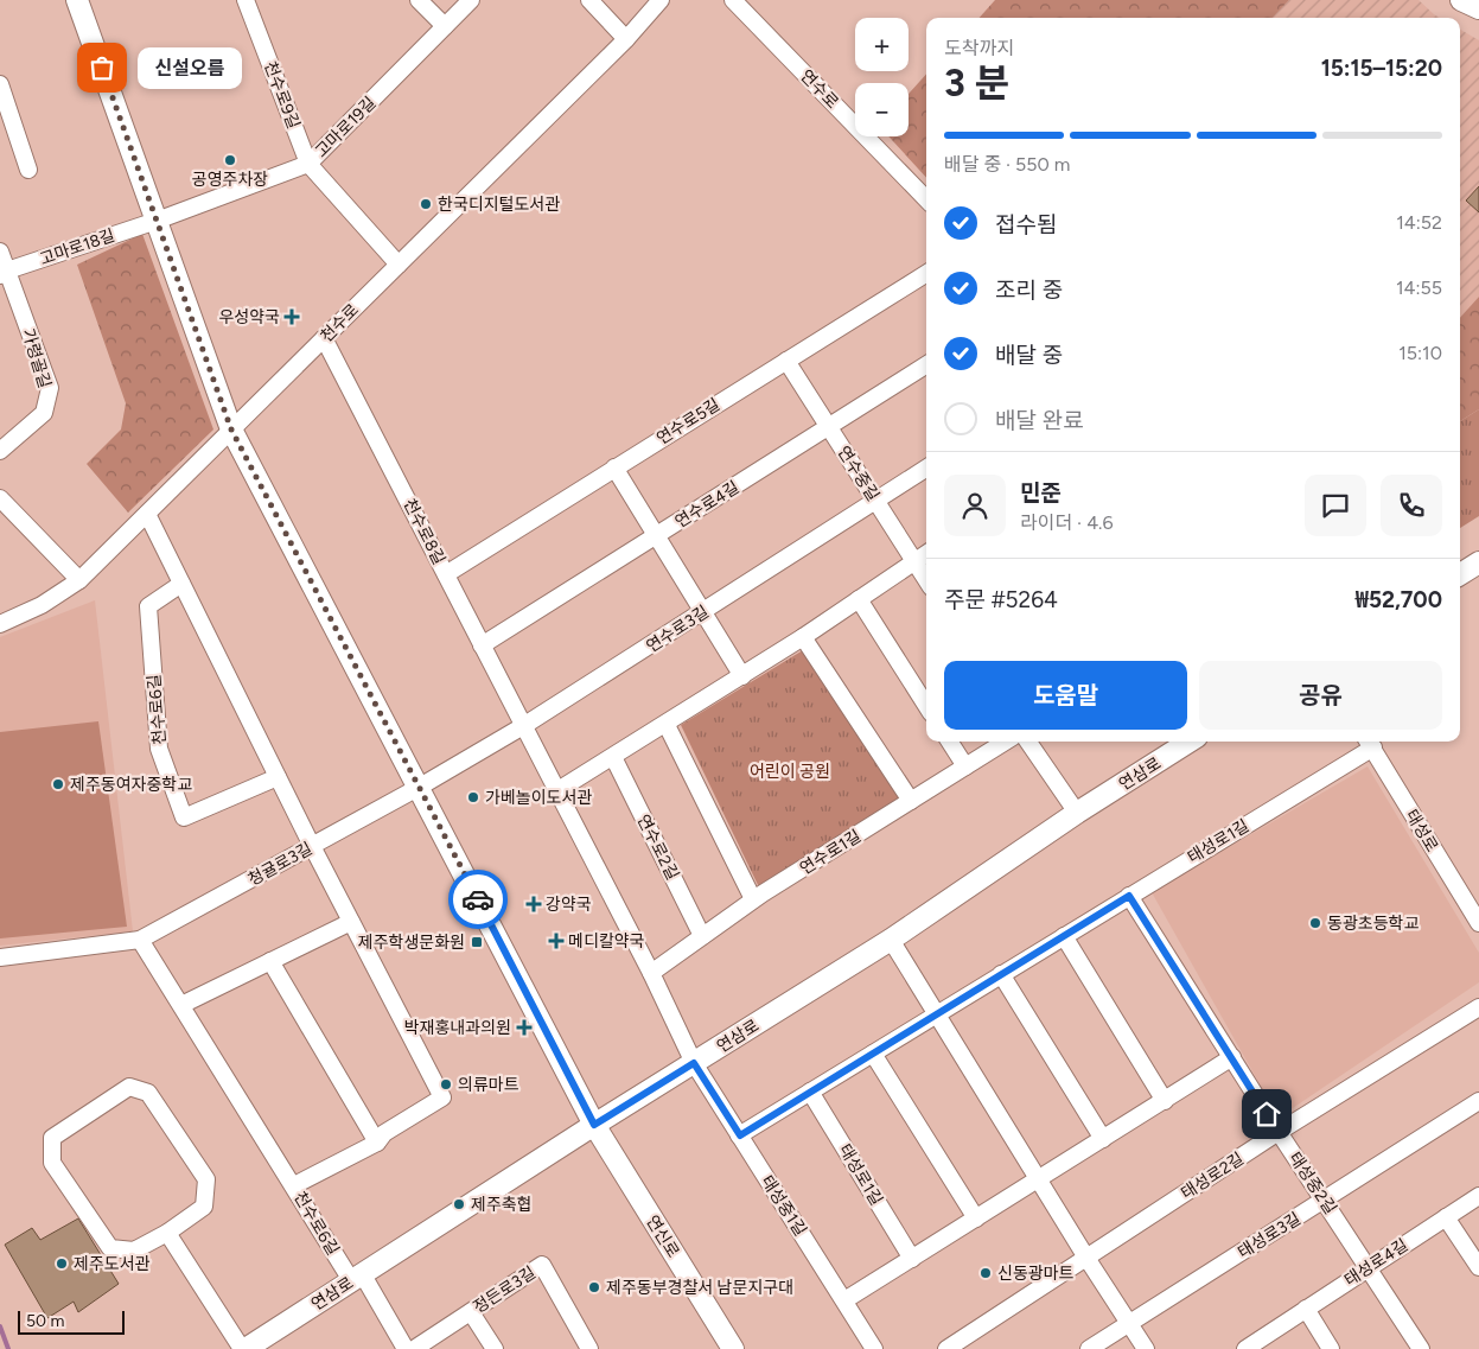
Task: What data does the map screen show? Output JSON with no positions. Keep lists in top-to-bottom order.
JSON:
{
  "streets": {
    "main road": ["연삼로", "연신로"],
    "street": [
      "연수로",
      "천수로9길",
      "고마로19길",
      "고마로18길",
      "천수로",
      "가령골길",
      "연수로5길",
      "연수중길",
      "연수로4길",
      "천수로8길",
      "연수로3길",
      "천수로6길",
      "태성로",
      "태성로1길",
      "연수로2길",
      "연수로1길",
      "청귤로3길",
      "태성로2길",
      "태성중2길",
      "태성중1길",
      "태성로3길",
      "태성로4길",
      "정든로3길"
    ]
  },
  "crossings": [
    ["천수로9길", "고마로19길"],
    ["천수로9길", "천수로"],
    ["고마로19길", "고마로18길"],
    ["고마로19길", "연신로"],
    ["고마로18길", "가령골길"],
    ["고마로18길", "연신로"],
    ["천수로", "천수로8길"],
    ["천수로", "천수로6길"],
    ["천수로", "연신로"],
    ["연수로5길", "연수중길"],
    ["연수로5길", "천수로8길"],
    ["연수중길", "연수로4길"],
    ["연수중길", "연수로3길"],
    ["연수로4길", "천수로8길"],
    ["천수로8길", "연수로3길"],
    ["연수로3길", "청귤로3길"],
    ["연수로3길", "연신로"],
    ["천수로6길", "연삼로"],
    ["천수로6길", "청귤로3길"],
    ["연삼로", "태성중1길"],
    ["연삼로", "연신로"],
    ["태성로", "태성로1길"],
    ["태성로1길", "태성중2길"],
    ["태성로1길", "태성중1길"],
    ["연수로2길", "연수로1길"],
    ["청귤로3길", "연신로"],
    ["태성로2길", "태성중2길"],
    ["태성중2길", "태성로3길"],
    ["태성중2길", "태성로4길"]
  ],
  "parks": ["어린이 공원"],
  "places": {
    "other": [
      "신설오름",
      "공영주차장",
      "한국디지털도서관",
      "제주동여자중학교",
      "가베놀이도서관",
      "동광초등학교",
      "의류마트",
      "제주축협",
      "제주도서관",
      "신동광마트",
      "제주동부경찰서 남문지구대"
    ],
    "health": [
      "우성약국",
      "강약국",
      "메디칼약국",
      "박재홍내과의원"
    ],
    "transit": ["제주학생문화원"]
  },
  "scale_bar": "50 m",
  "page": {
    "map_buttons": ["+", "−"],
    "heading": ["3 분", "도착까지", "15:15–15:20"],
    "panel": [
      "민준",
      "라이더 · 4.6",
      "주문 #5264",
      "₩52,700"
    ],
    "bubble": "신설오름",
    "bar": "배달 중 · 550 m",
    "list": [
      ["접수됨", "14:52"],
      ["조리 중", "14:55"],
      ["배달 중", "15:10"],
      "배달 완료"
    ],
    "buttons": ["도움말", "공유"],
    "scale": "50 m"
  }
}
